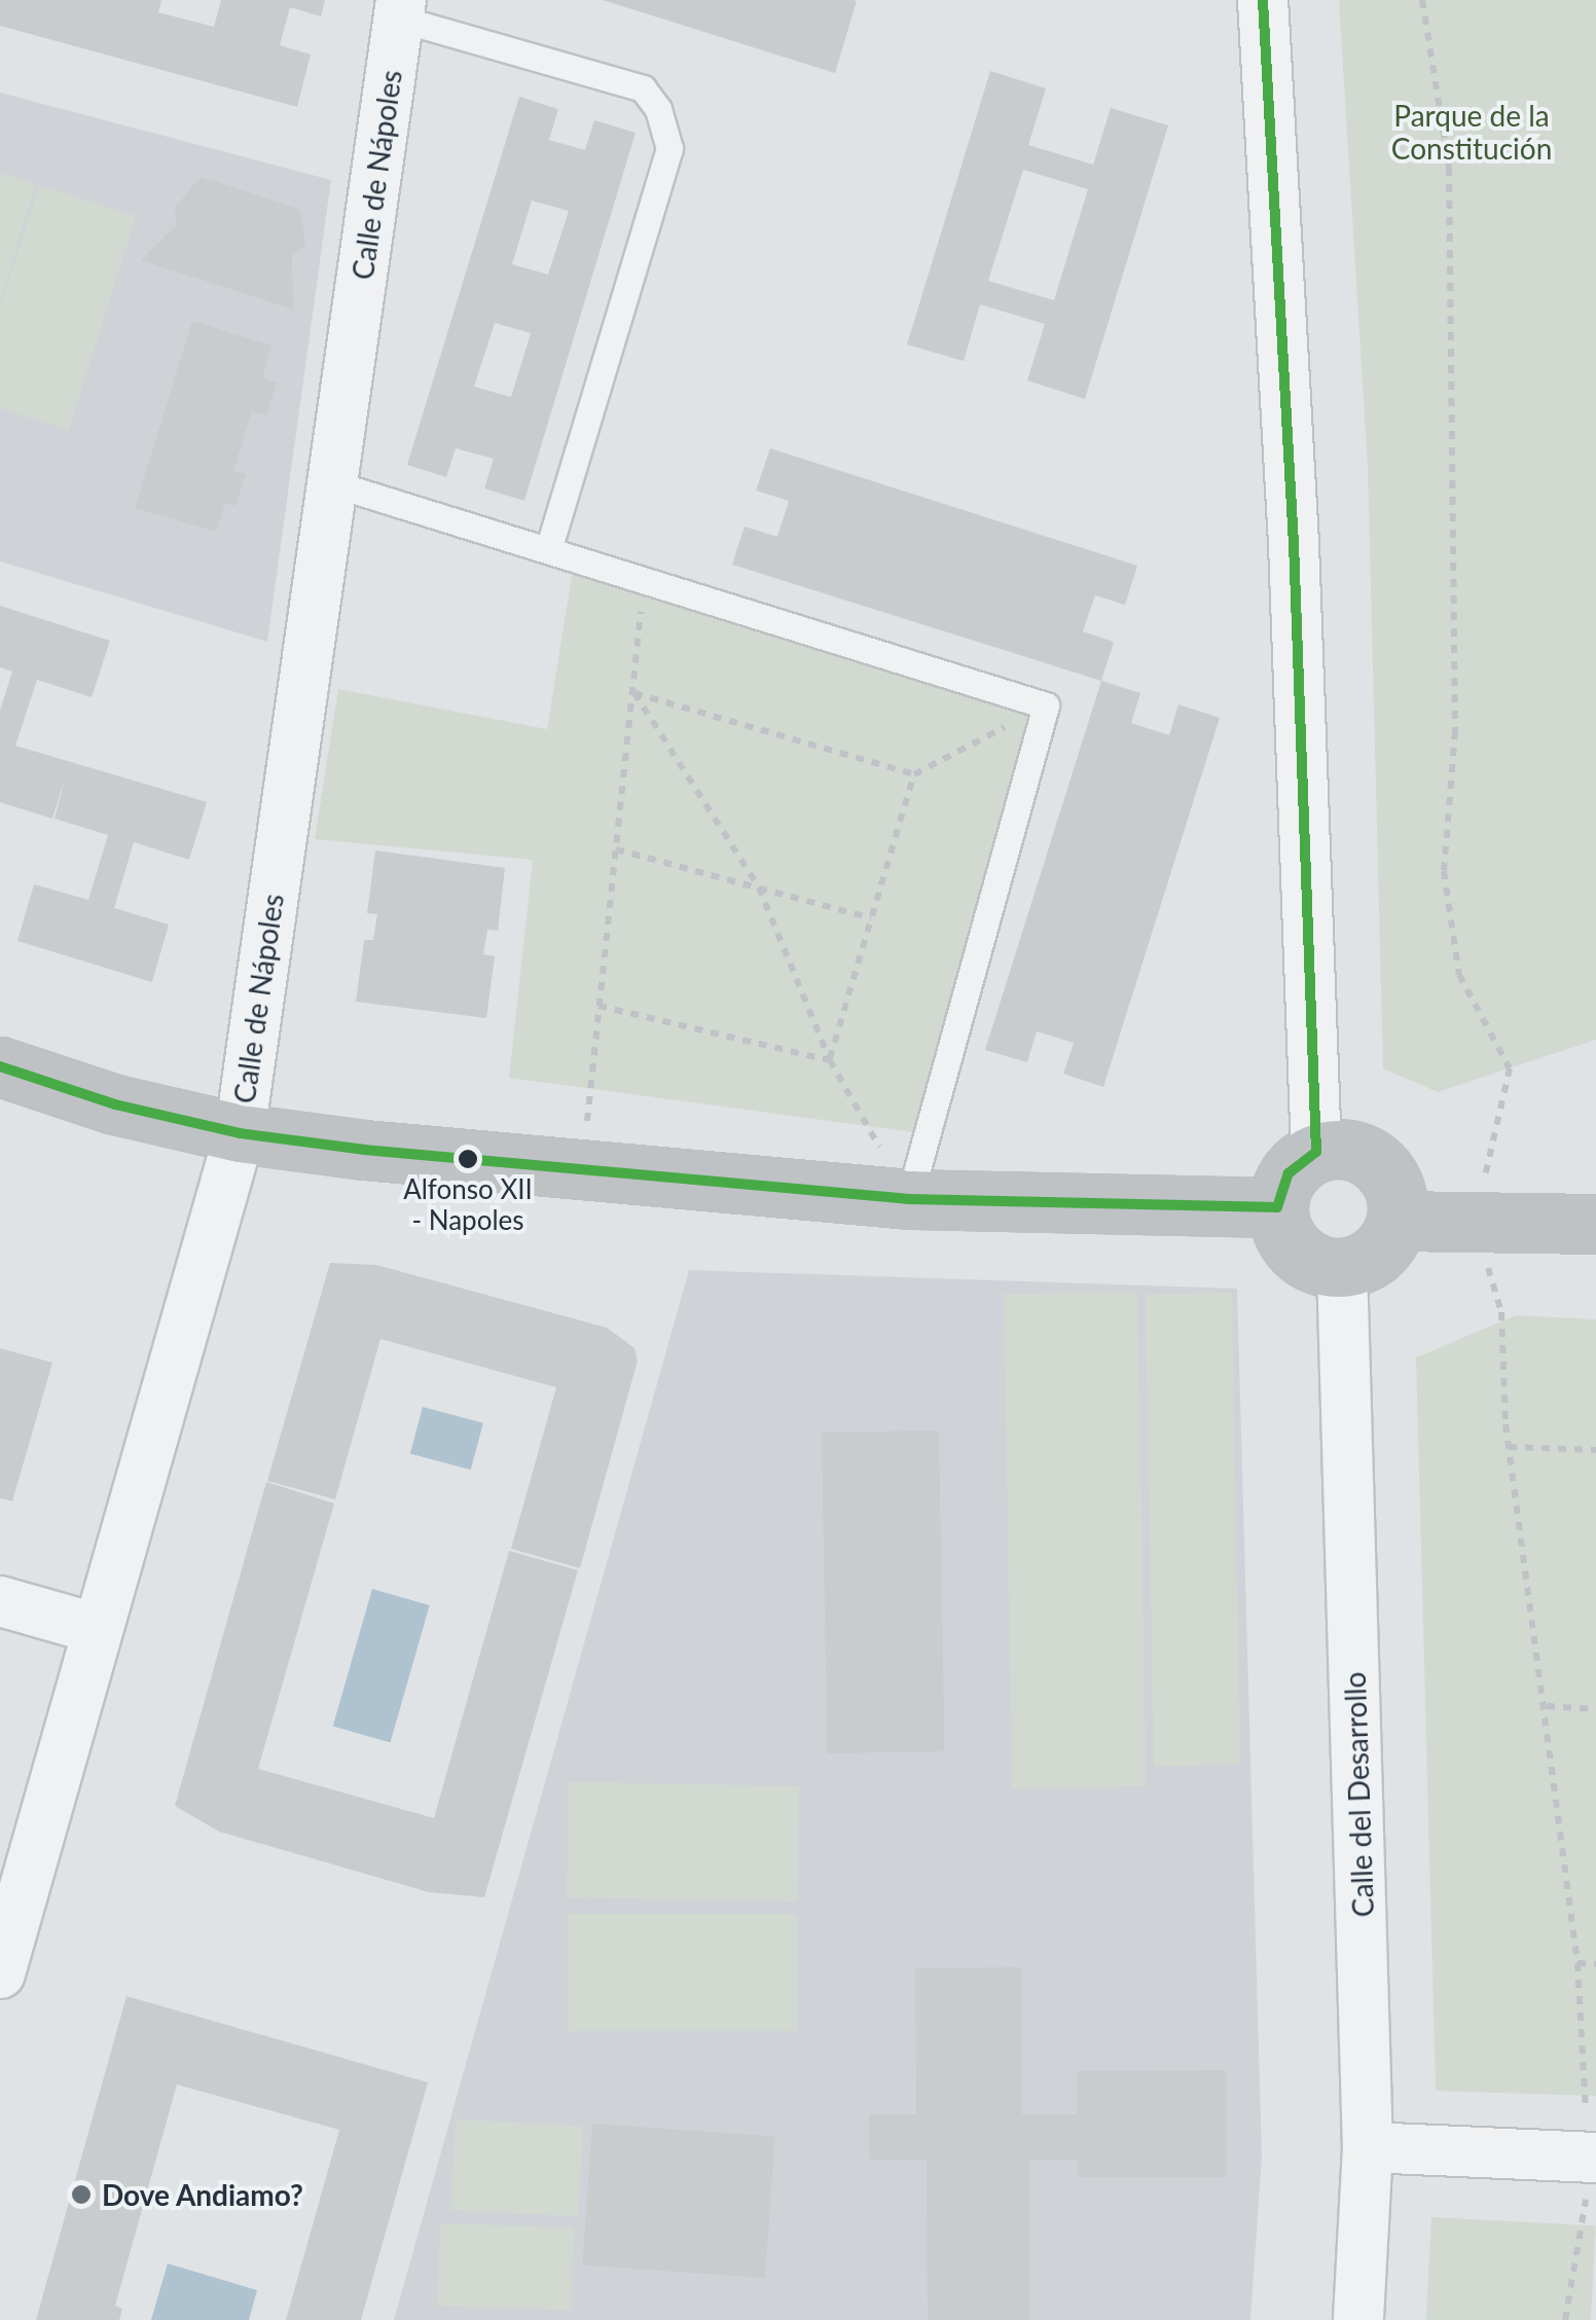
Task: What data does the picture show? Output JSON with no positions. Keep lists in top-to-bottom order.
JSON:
{
  "streets": {
    "street": ["Calle de Nápoles", "Calle del Desarrollo"]
  },
  "parks": ["Parque de la Constitución"],
  "places": ["Alfonso XII - Napoles", "Dove Andiamo?"]
}
